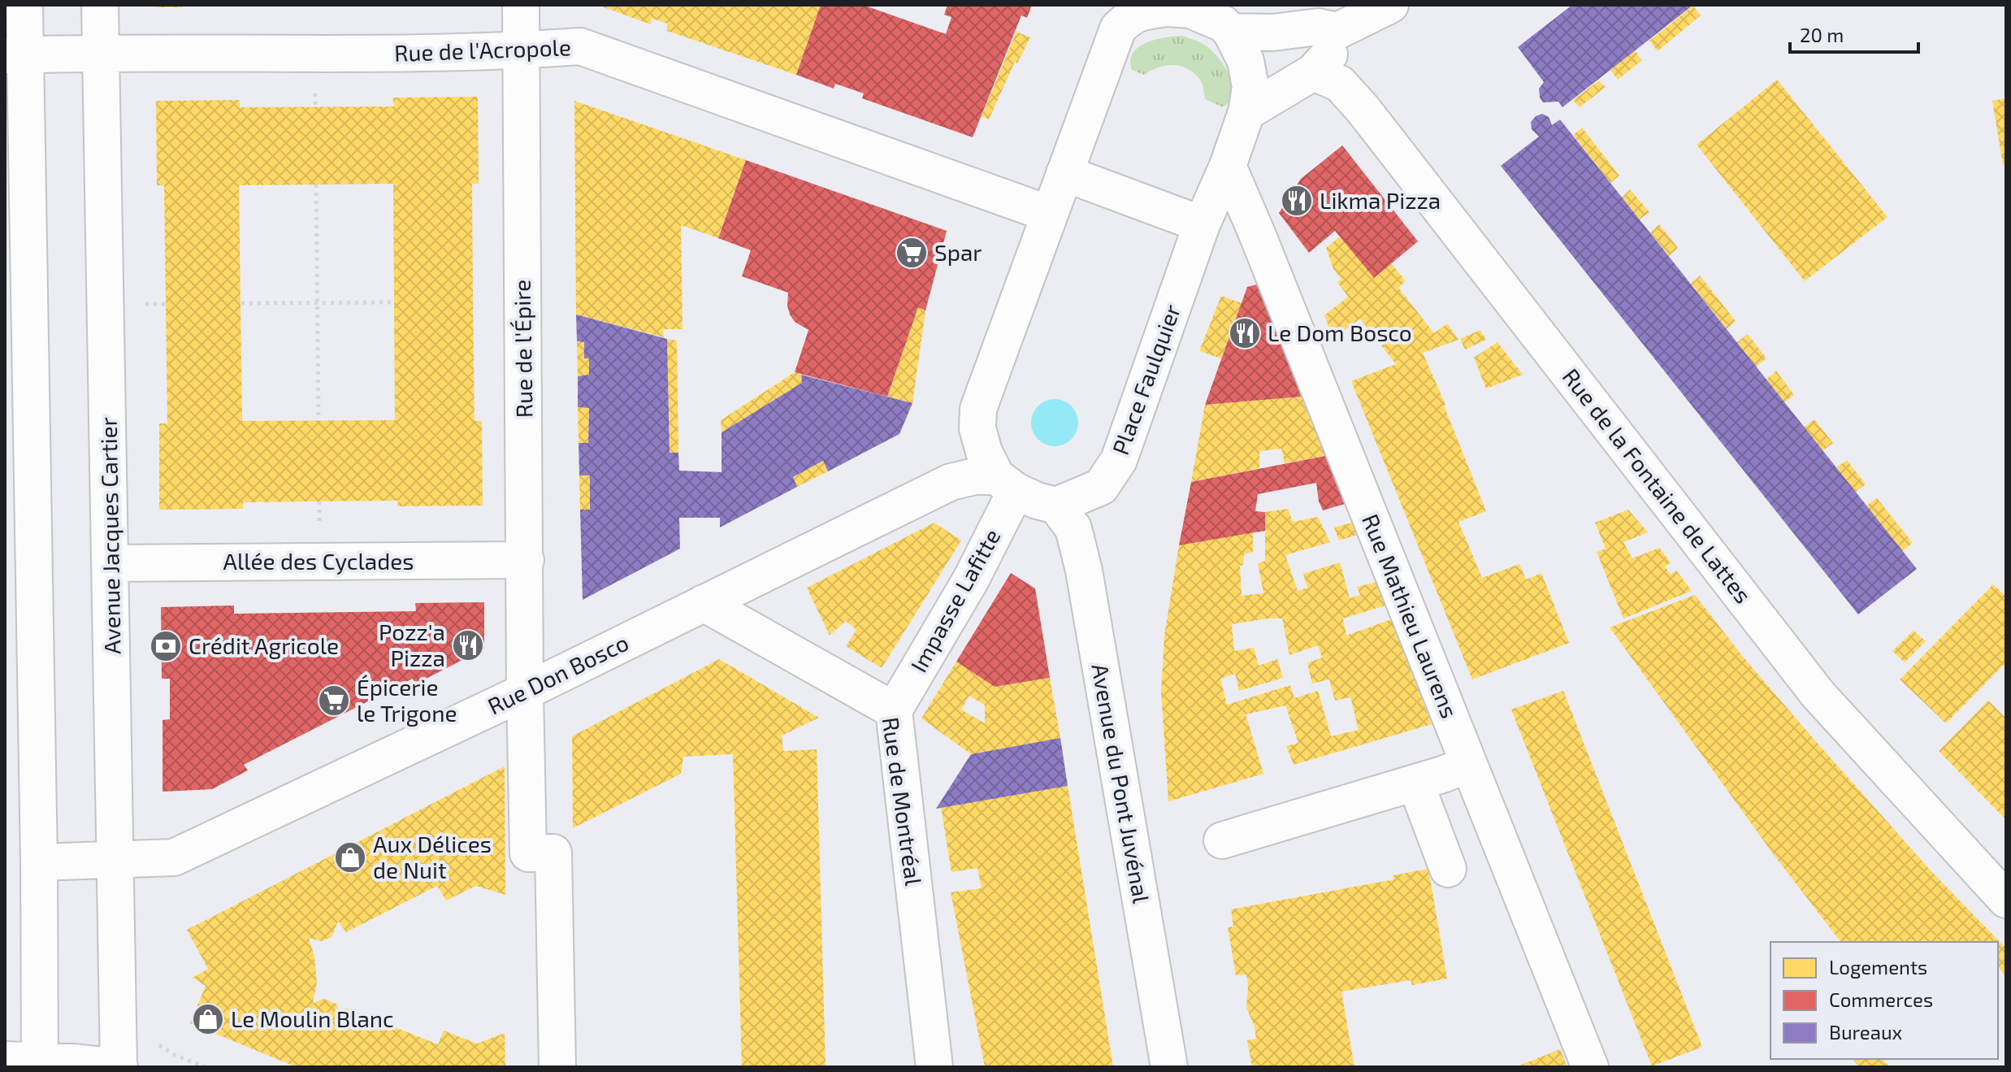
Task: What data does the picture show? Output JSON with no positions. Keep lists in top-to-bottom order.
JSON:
{
  "streets": {
    "street": [
      "Rue de l'Acropole",
      "Rue de l'Épire",
      "Place Faulquier",
      "Rue de la Fontaine de Lattes",
      "Avenue Jacques Cartier",
      "Allée des Cyclades",
      "Impasse Lafitte",
      "Rue Mathieu Laurens",
      "Rue Don Bosco",
      "Avenue du Pont Juvénal",
      "Rue de Montréal"
    ]
  },
  "crossings": [
    ["Rue de l'Acropole", "Rue de l'Épire"],
    ["Rue de l'Acropole", "Avenue Jacques Cartier"],
    ["Rue de l'Épire", "Allée des Cyclades"],
    ["Rue de l'Épire", "Rue Don Bosco"],
    ["Place Faulquier", "Rue Mathieu Laurens"],
    ["Place Faulquier", "Avenue du Pont Juvénal"],
    ["Avenue Jacques Cartier", "Allée des Cyclades"],
    ["Avenue Jacques Cartier", "Rue Don Bosco"],
    ["Impasse Lafitte", "Rue Don Bosco"],
    ["Impasse Lafitte", "Rue de Montréal"],
    ["Rue Don Bosco", "Rue de Montréal"]
  ],
  "places": {
    "restaurant": ["Likma Pizza", "Le Dom Bosco", "Pozz'a Pizza"],
    "supermarket": ["Spar", "Épicerie le Trigone"],
    "bank": ["Crédit Agricole"],
    "shop": ["Aux Délices de Nuit", "Le Moulin Blanc"]
  },
  "legend": ["Logements", "Commerces", "Bureaux"],
  "scale_bar": "20 m"
}
